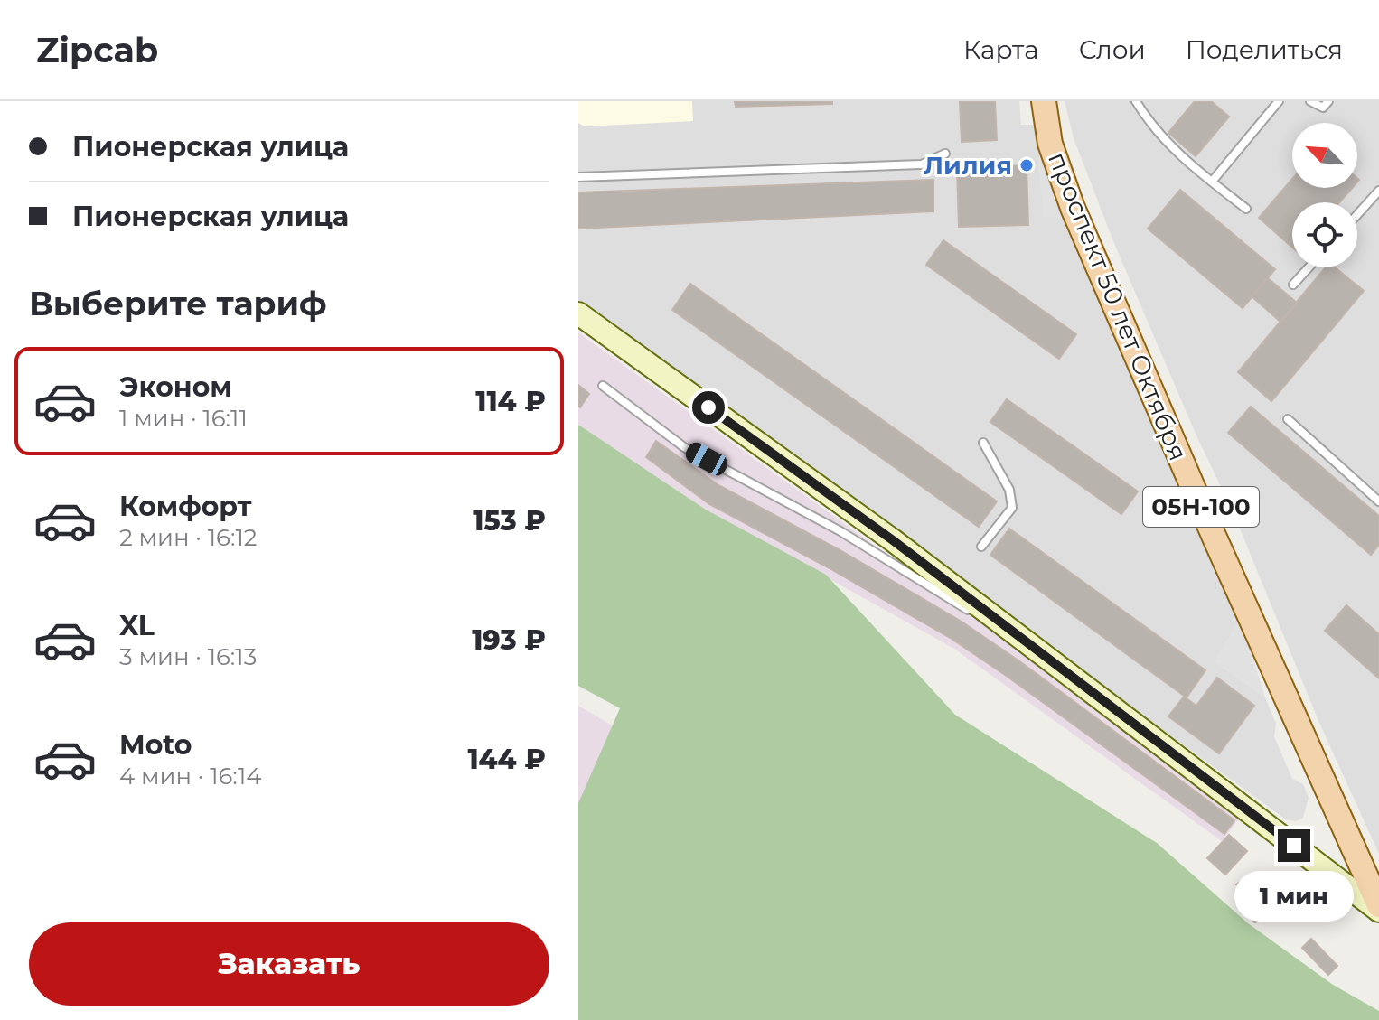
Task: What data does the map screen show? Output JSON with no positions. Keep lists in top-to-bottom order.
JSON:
{
  "streets": {
    "main road": ["проспект 50 лет Октября", "05Н-100"]
  },
  "places": ["Лилия"],
  "north": "top left",
  "page": {
    "header": "Zipcab",
    "nav": ["Карта", "Слои", "Поделиться"],
    "banner": ["Пионерская улица", "Пионерская улица"],
    "heading": "Выберите тариф",
    "list": [
      {
        "name": "Эконом",
        "note": "1 мин · 16:11",
        "value": "114 ₽"
      },
      {
        "name": "Комфорт",
        "note": "2 мин · 16:12",
        "value": "153 ₽"
      },
      {
        "name": "XL",
        "note": "3 мин · 16:13",
        "value": "193 ₽"
      },
      {
        "name": "Moto",
        "note": "4 мин · 16:14",
        "value": "144 ₽"
      }
    ],
    "bubble": "1 мин",
    "buttons": "Заказать"
  }
}
